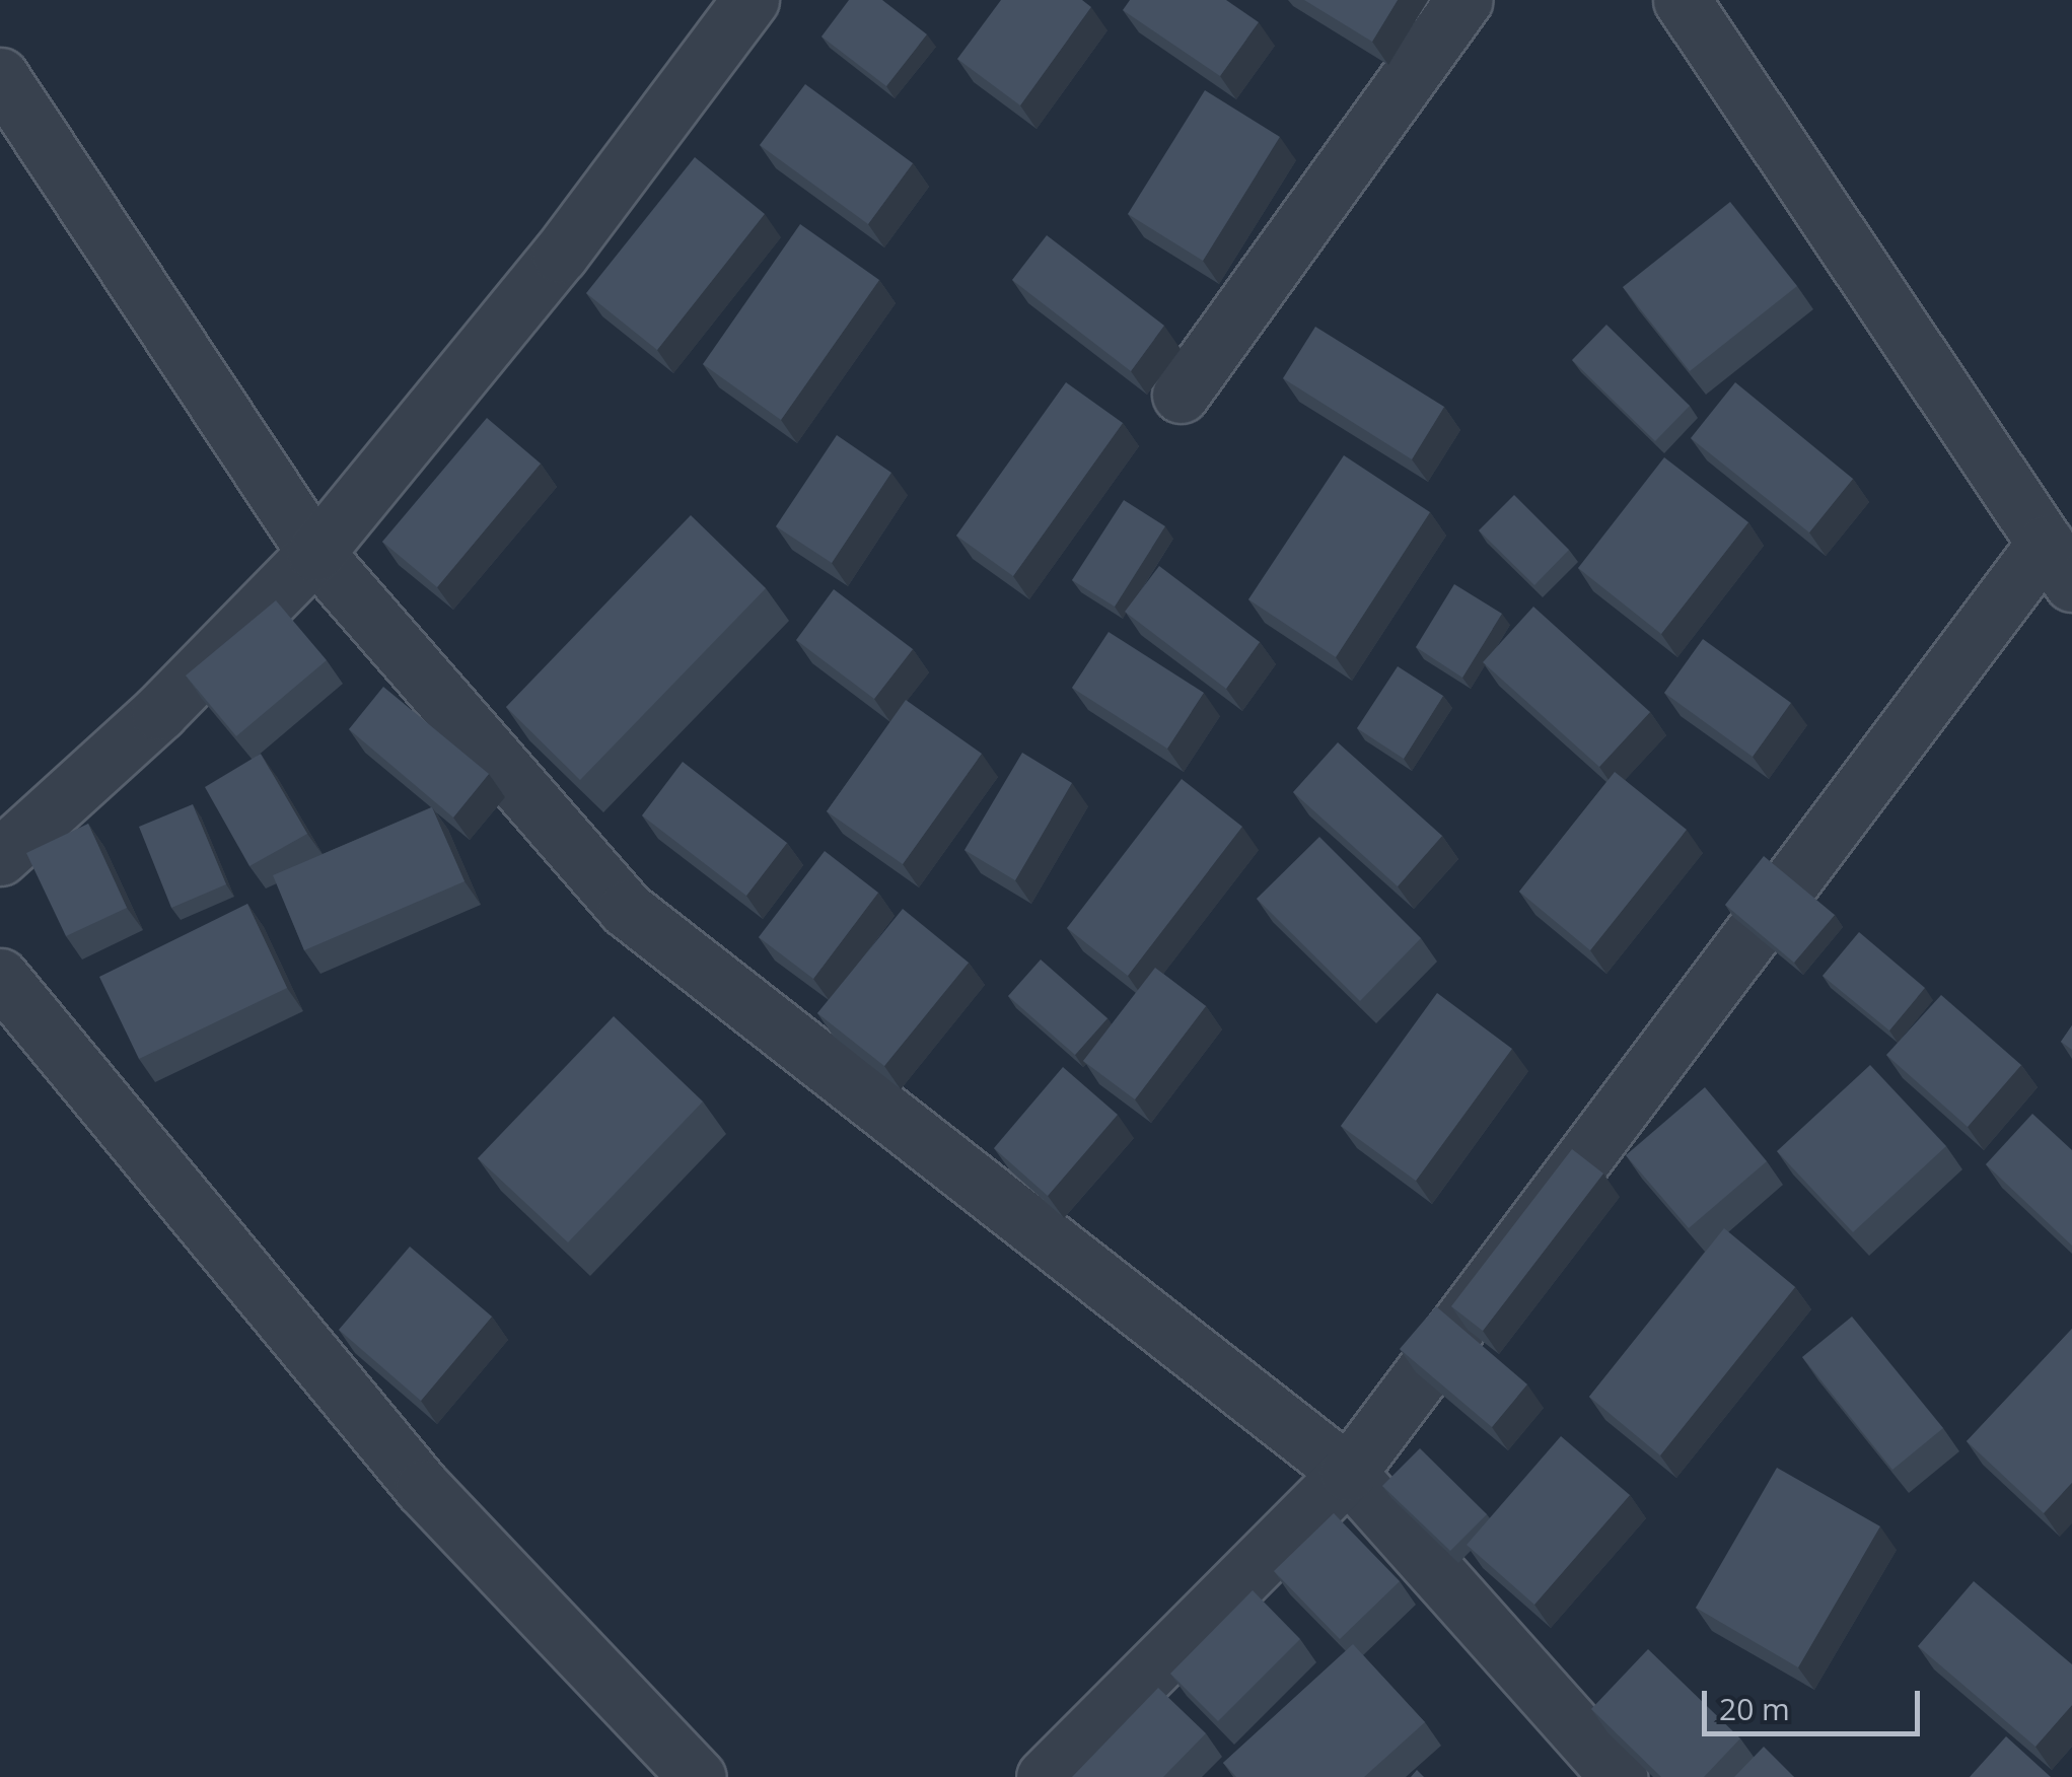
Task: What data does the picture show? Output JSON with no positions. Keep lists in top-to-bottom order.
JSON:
{
  "scale_bar": "20 m"
}
